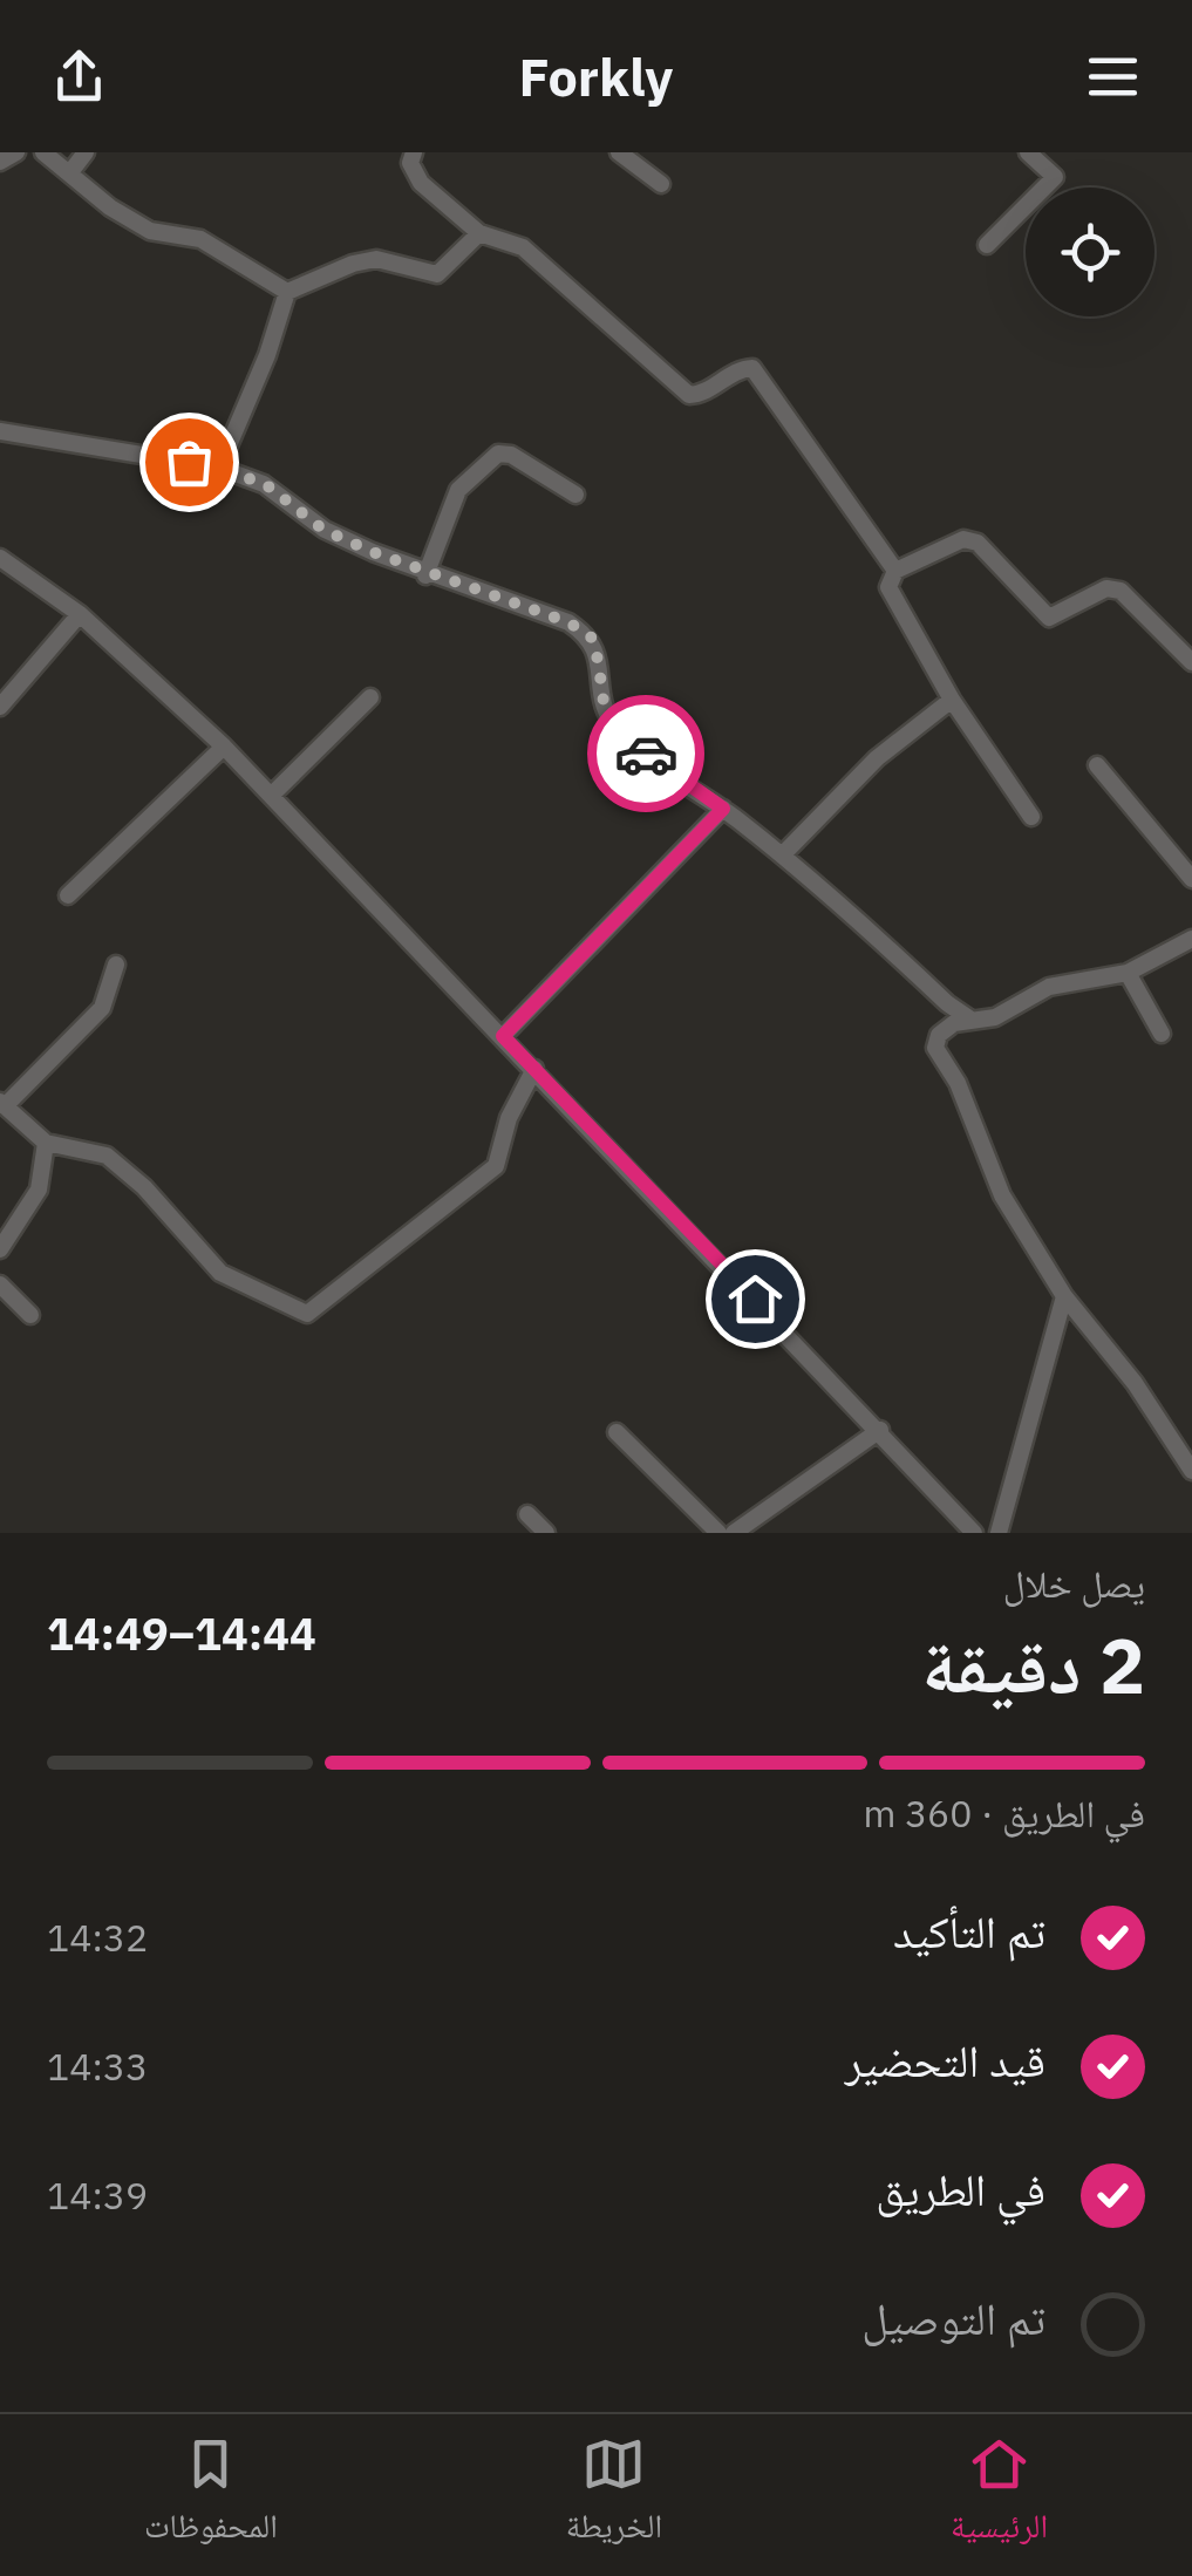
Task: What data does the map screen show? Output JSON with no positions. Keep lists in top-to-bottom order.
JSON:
{
  "page": {
    "header": "Forkly",
    "heading": ["2 دقيقة", "يصل خلال", "14:44–14:49"],
    "bar": "في الطريق · 360 m",
    "list": [
      ["تم التأكيد", "14:32"],
      ["قيد التحضير", "14:33"],
      ["في الطريق", "14:39"],
      "تم التوصيل"
    ],
    "tabs": ["الرئيسية", "الخريطة", "المحفوظات"]
  }
}
